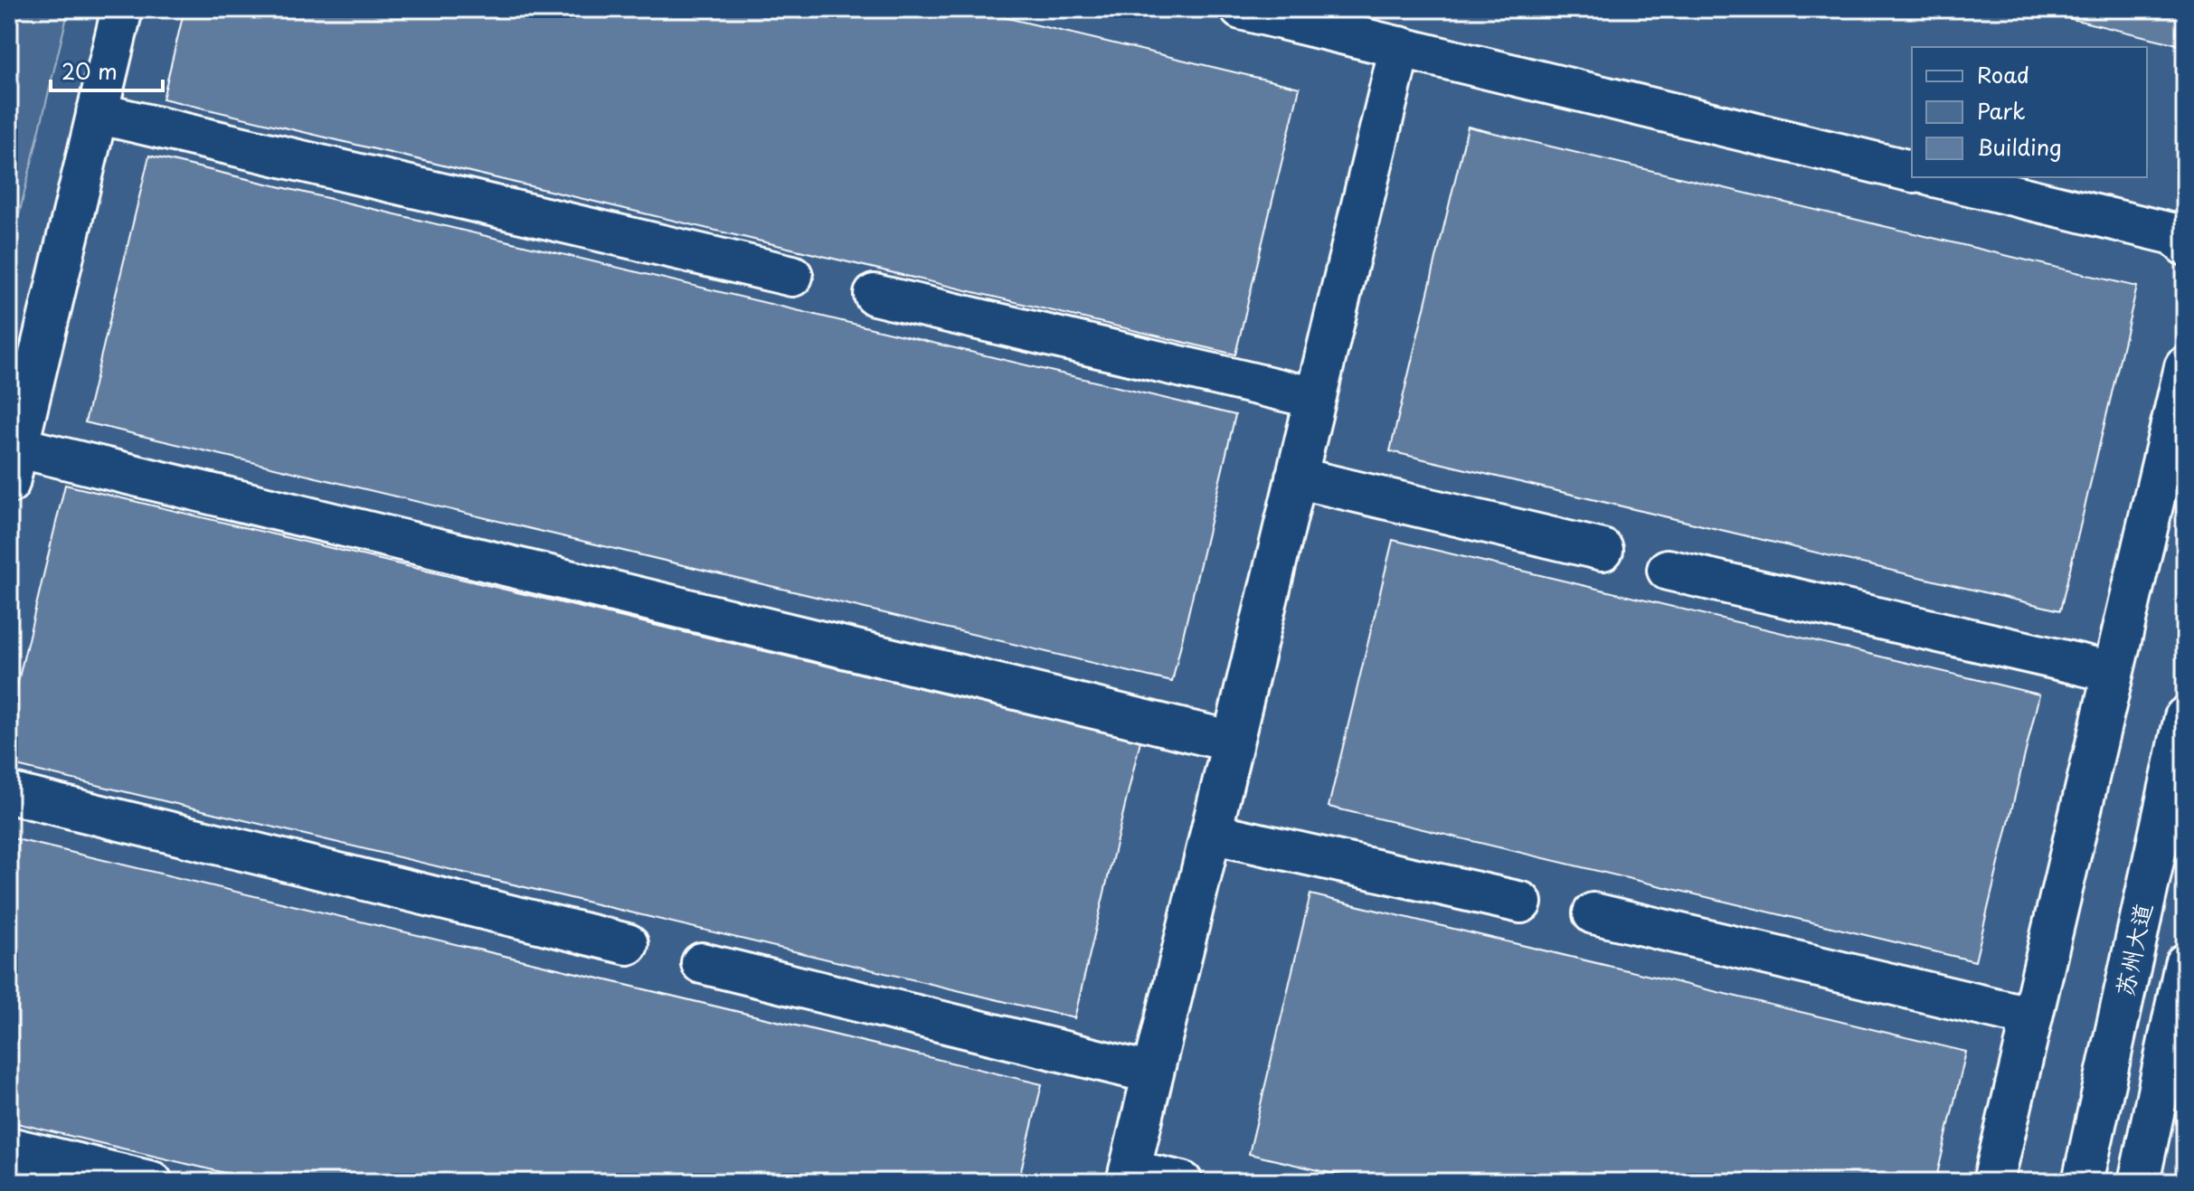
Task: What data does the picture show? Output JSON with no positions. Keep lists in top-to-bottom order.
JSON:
{
  "streets": {
    "street": ["苏州大道"]
  },
  "legend": ["Road", "Park", "Building"],
  "scale_bar": "20 m"
}
